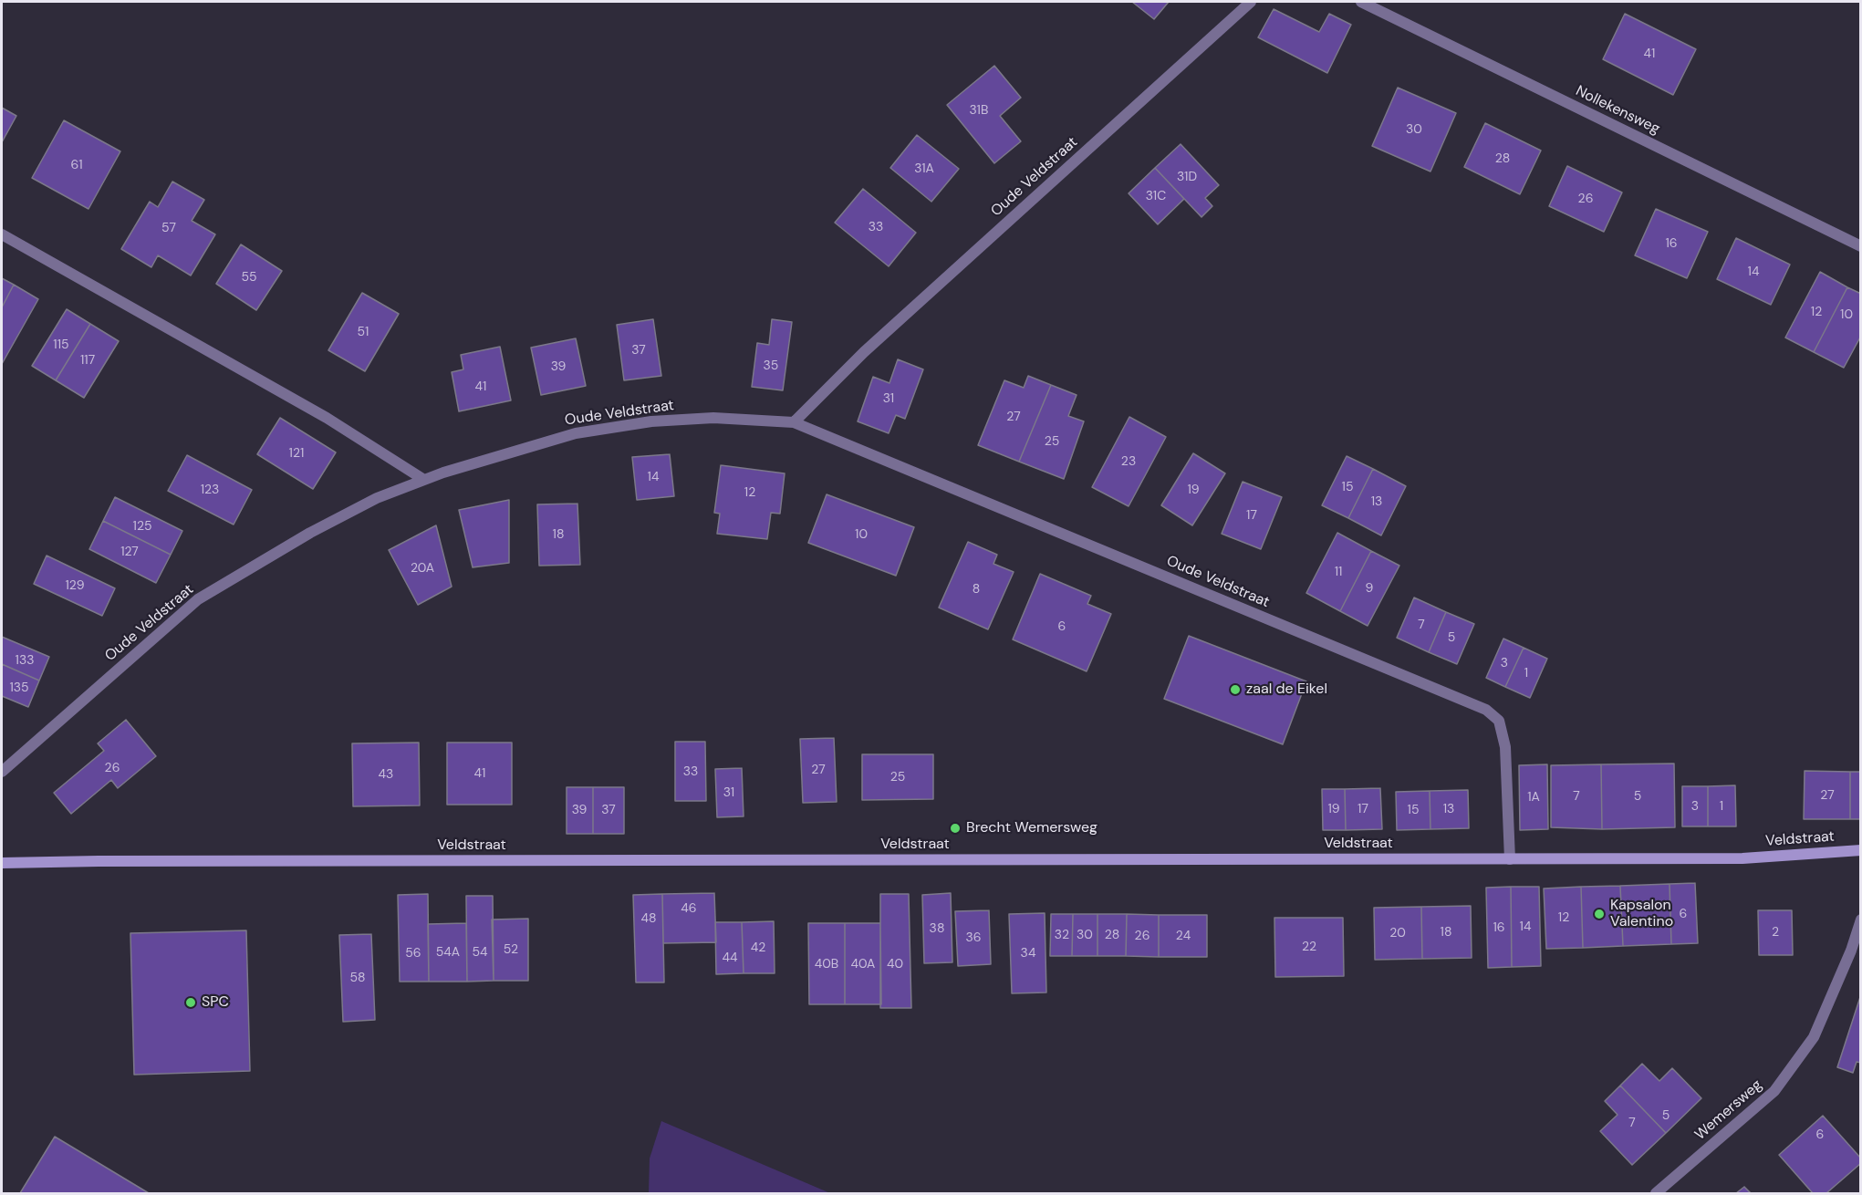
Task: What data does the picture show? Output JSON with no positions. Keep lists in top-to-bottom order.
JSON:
{
  "streets": {
    "street": [
      "Nollekensweg",
      "Oude Veldstraat",
      "Veldstraat",
      "Wemersweg"
    ]
  },
  "crossings": [
    ["Oude Veldstraat", "Veldstraat"]
  ],
  "places": [
    "zaal de Eikel",
    "Brecht Wemersweg",
    "Kapsalon Valentino",
    "SPC"
  ],
  "house_numbers": [
    "41",
    "31B",
    "30",
    "28",
    "61",
    "31A",
    "31D",
    "31C",
    "26",
    "33",
    "57",
    "16",
    "14",
    "55",
    "12",
    "10",
    "51",
    "115",
    "37",
    "117",
    "35",
    "39",
    "41",
    "31",
    "27",
    "25",
    "121",
    "23",
    "14",
    "15",
    "123",
    "19",
    "12",
    "13",
    "17",
    "125",
    "18",
    "10",
    "127",
    "20A",
    "11",
    "129",
    "9",
    "8",
    "7",
    "6",
    "5",
    "133",
    "3",
    "1",
    "135",
    "26",
    "27",
    "33",
    "41",
    "43",
    "25",
    "31",
    "27",
    "7",
    "5",
    "1A",
    "3",
    "1",
    "19",
    "17",
    "13",
    "39",
    "37",
    "15",
    "46",
    "6",
    "12",
    "48",
    "14",
    "16",
    "38",
    "18",
    "2",
    "20",
    "32",
    "30",
    "28",
    "26",
    "24",
    "36",
    "22",
    "42",
    "52",
    "54A",
    "54",
    "56",
    "34",
    "44",
    "40B",
    "40A",
    "40",
    "58",
    "5",
    "7",
    "6"
  ]
}
